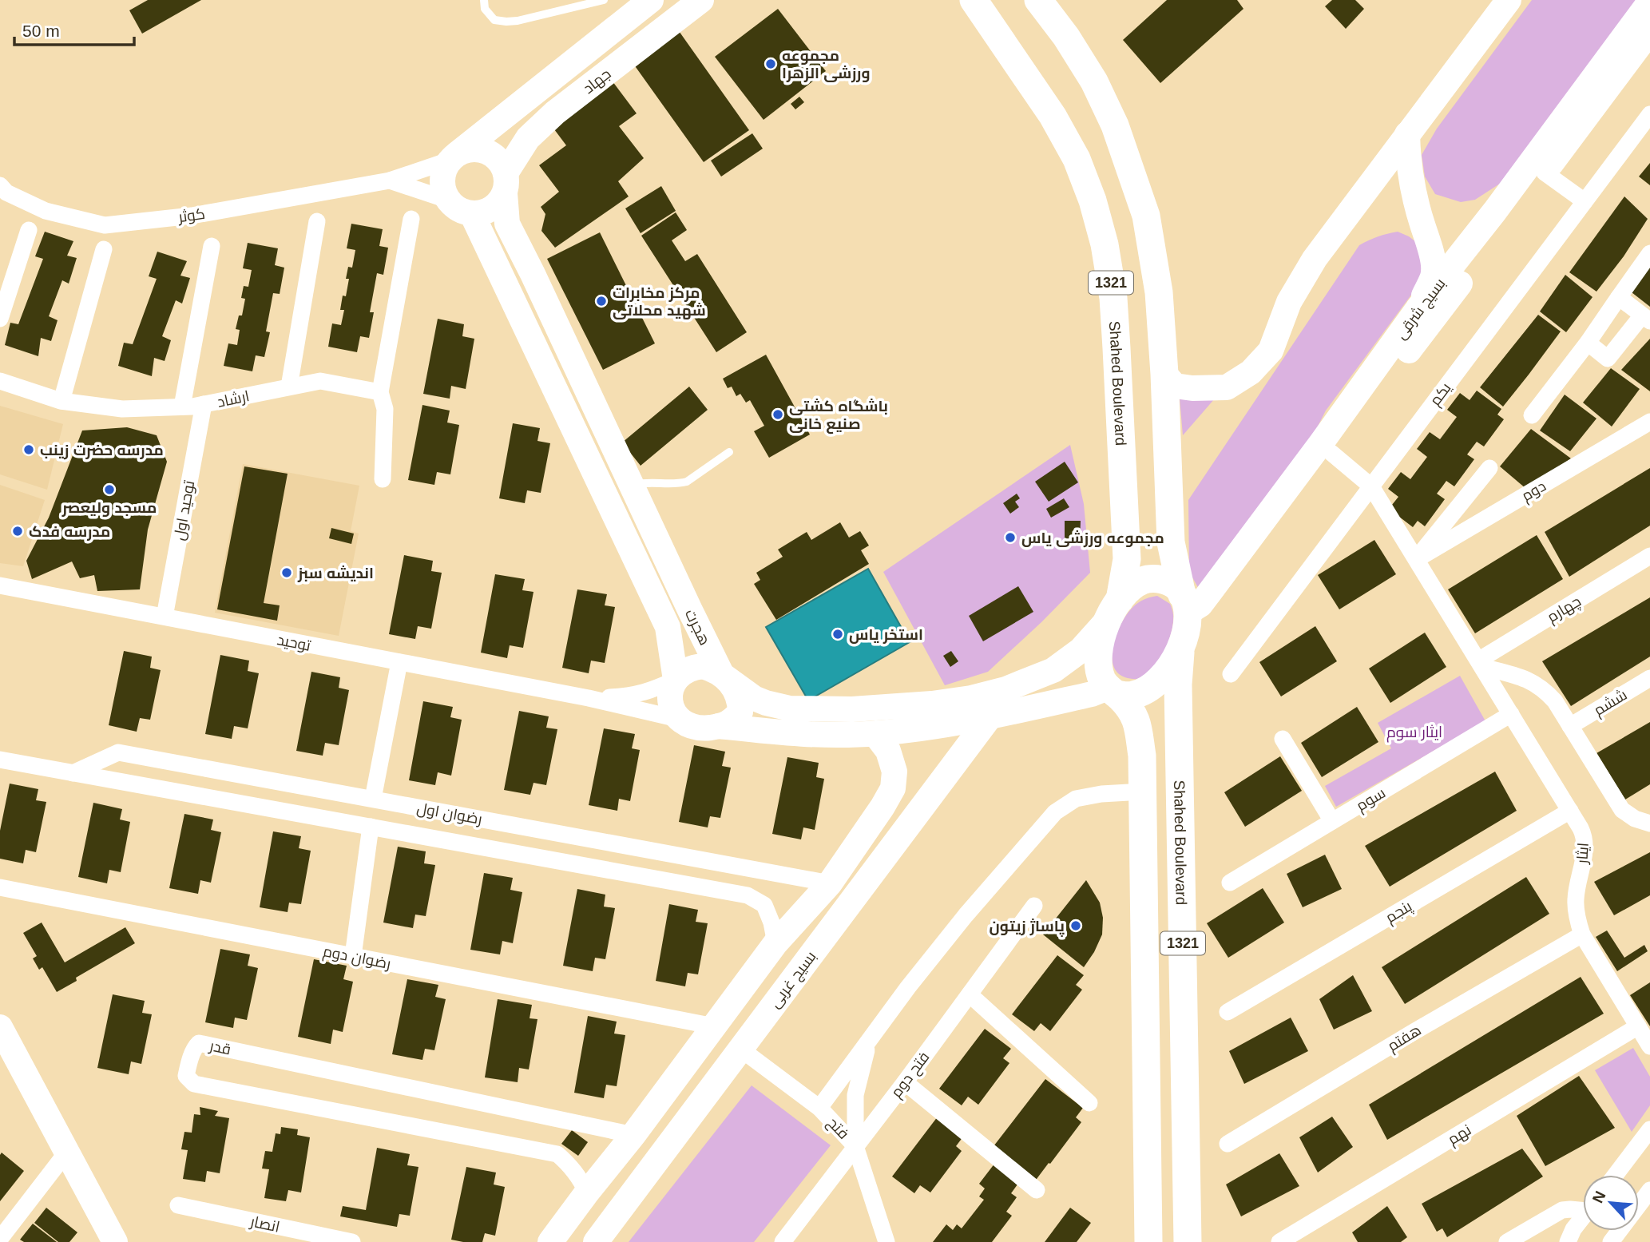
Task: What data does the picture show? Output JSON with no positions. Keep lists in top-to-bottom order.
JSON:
{
  "streets": {
    "main road": [
      "جهاد",
      "1321",
      "بسیج شرقی",
      "Shahed Boulevard",
      "هجرت",
      "بسیج غربی"
    ],
    "street": [
      "کوثر",
      "یکم",
      "ارشاد",
      "دوم",
      "توحید اول",
      "چهارم",
      "توحید",
      "ششم",
      "سوم",
      "رضوان اول",
      "ایثار",
      "پنجم",
      "رضوان دوم",
      "هفتم",
      "قدر",
      "فتح دوم",
      "فتح",
      "نهم",
      "انصار"
    ]
  },
  "crossings": [
    ["جهاد", "کوثر"],
    ["جهاد", "هجرت"],
    ["کوثر", "هجرت"],
    ["1321", "بسیج شرقی"],
    ["1321", "Shahed Boulevard"],
    ["1321", "هجرت"],
    ["بسیج شرقی", "Shahed Boulevard"],
    ["بسیج شرقی", "هجرت"],
    ["بسیج شرقی", "ایثار"],
    ["Shahed Boulevard", "هجرت"],
    ["یکم", "ایثار"],
    ["ارشاد", "توحید اول"],
    ["دوم", "ایثار"],
    ["توحید اول", "توحید"],
    ["چهارم", "ایثار"],
    ["سوم", "ایثار"],
    ["ایثار", "پنجم"],
    ["ایثار", "هفتم"],
    ["ایثار", "نهم"],
    ["بسیج غربی", "فتح"],
    ["فتح دوم", "فتح"]
  ],
  "parks": ["ایثار سوم"],
  "places": [
    "مجموعه ورزشی الزهرا",
    "مرکز مخابرات شهید محلاتی",
    "باشگاه کشتی صنیع خانی",
    "مدرسه حضرت زینب",
    "مسجد ولیعصر",
    "مدرسه فدک",
    "مجموعه ورزشی یاس",
    "اندیشه سبز",
    "استخر یاس",
    "پاساژ زیتون"
  ],
  "scale_bar": "50 m",
  "north": "top left"
}
